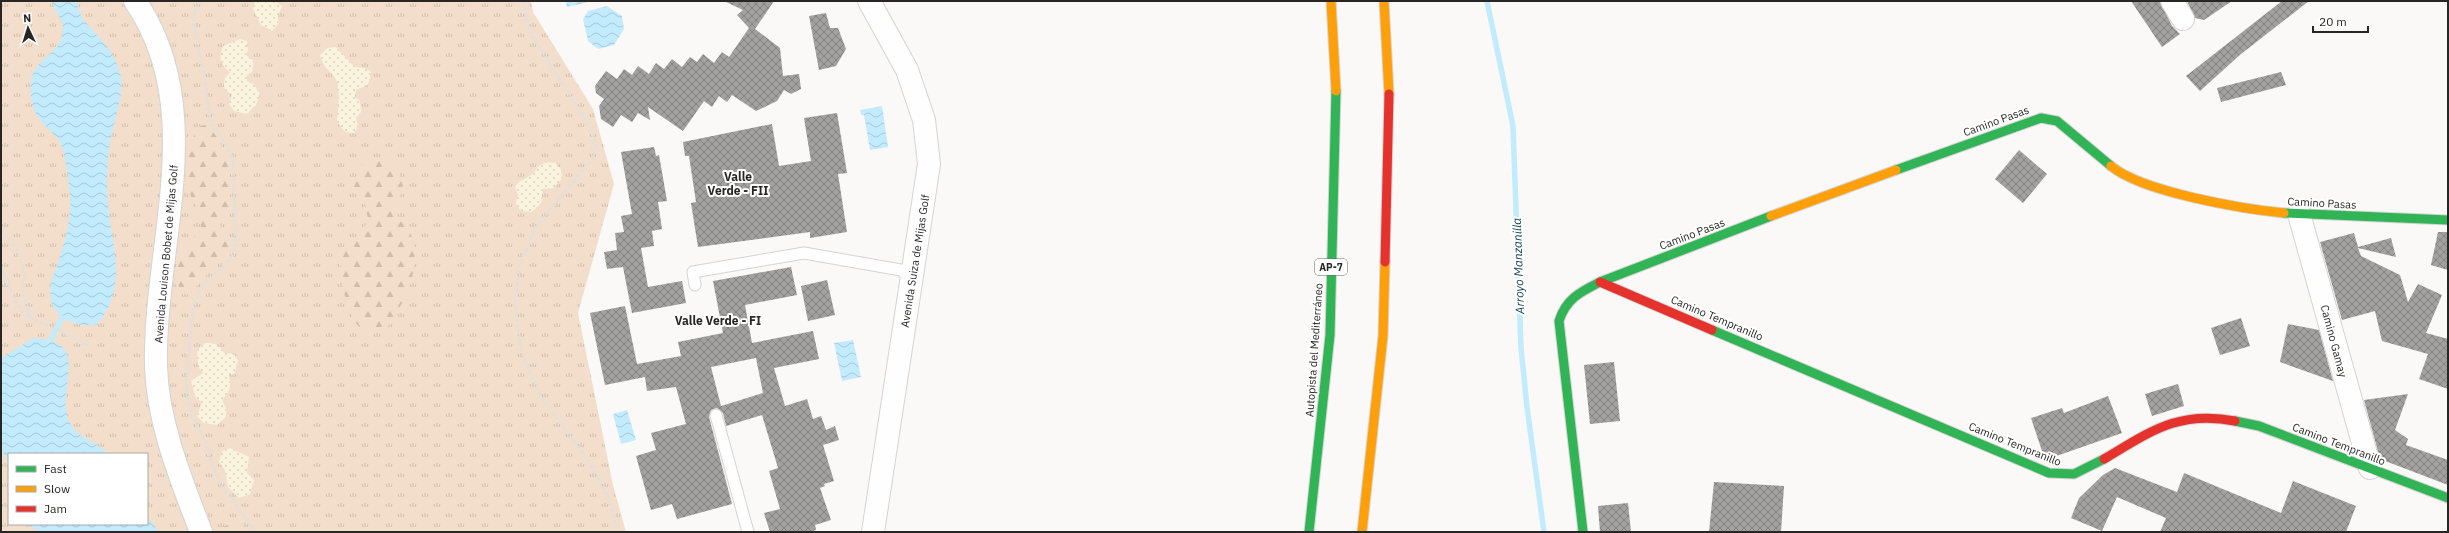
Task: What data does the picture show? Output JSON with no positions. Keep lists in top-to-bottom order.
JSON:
{
  "streets": {
    "main road": [
      "Camino Pasas",
      "AP-7",
      "Camino Tempranillo",
      "Autopista del Mediterráneo"
    ],
    "street": ["Avenida Louison Bobet de Mijas Golf", "Avenida Suiza de Mijas Golf", "Camino Gamay"]
  },
  "crossings": [
    ["Camino Pasas", "Camino Tempranillo"],
    ["Camino Pasas", "Camino Gamay"],
    ["Camino Tempranillo", "Camino Gamay"]
  ],
  "districts": ["Valle Verde - FII", "Valle Verde - FI"],
  "water": ["Arroyo Manzanilla"],
  "legend": ["Fast", "Slow", "Jam"],
  "scale_bar": "20 m",
  "north": "top"
}
